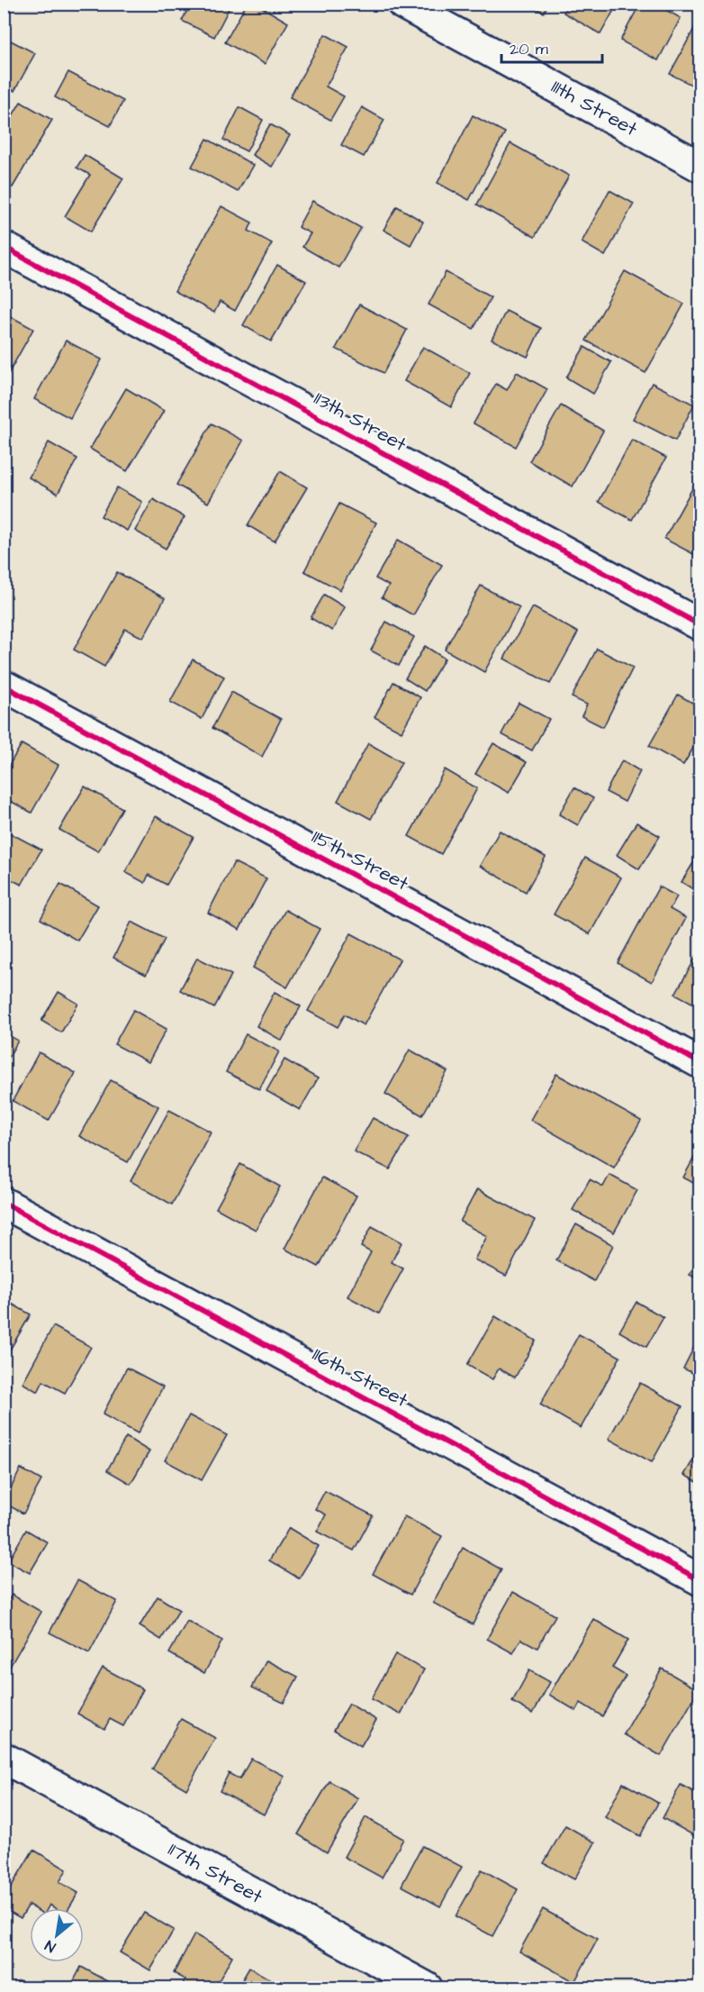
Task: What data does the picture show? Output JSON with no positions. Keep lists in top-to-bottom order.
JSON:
{
  "streets": {
    "street": [
      "111th Street",
      "113th Street",
      "115th Street",
      "116th Street",
      "117th Street"
    ]
  },
  "scale_bar": "20 m",
  "north": "bottom left"
}
